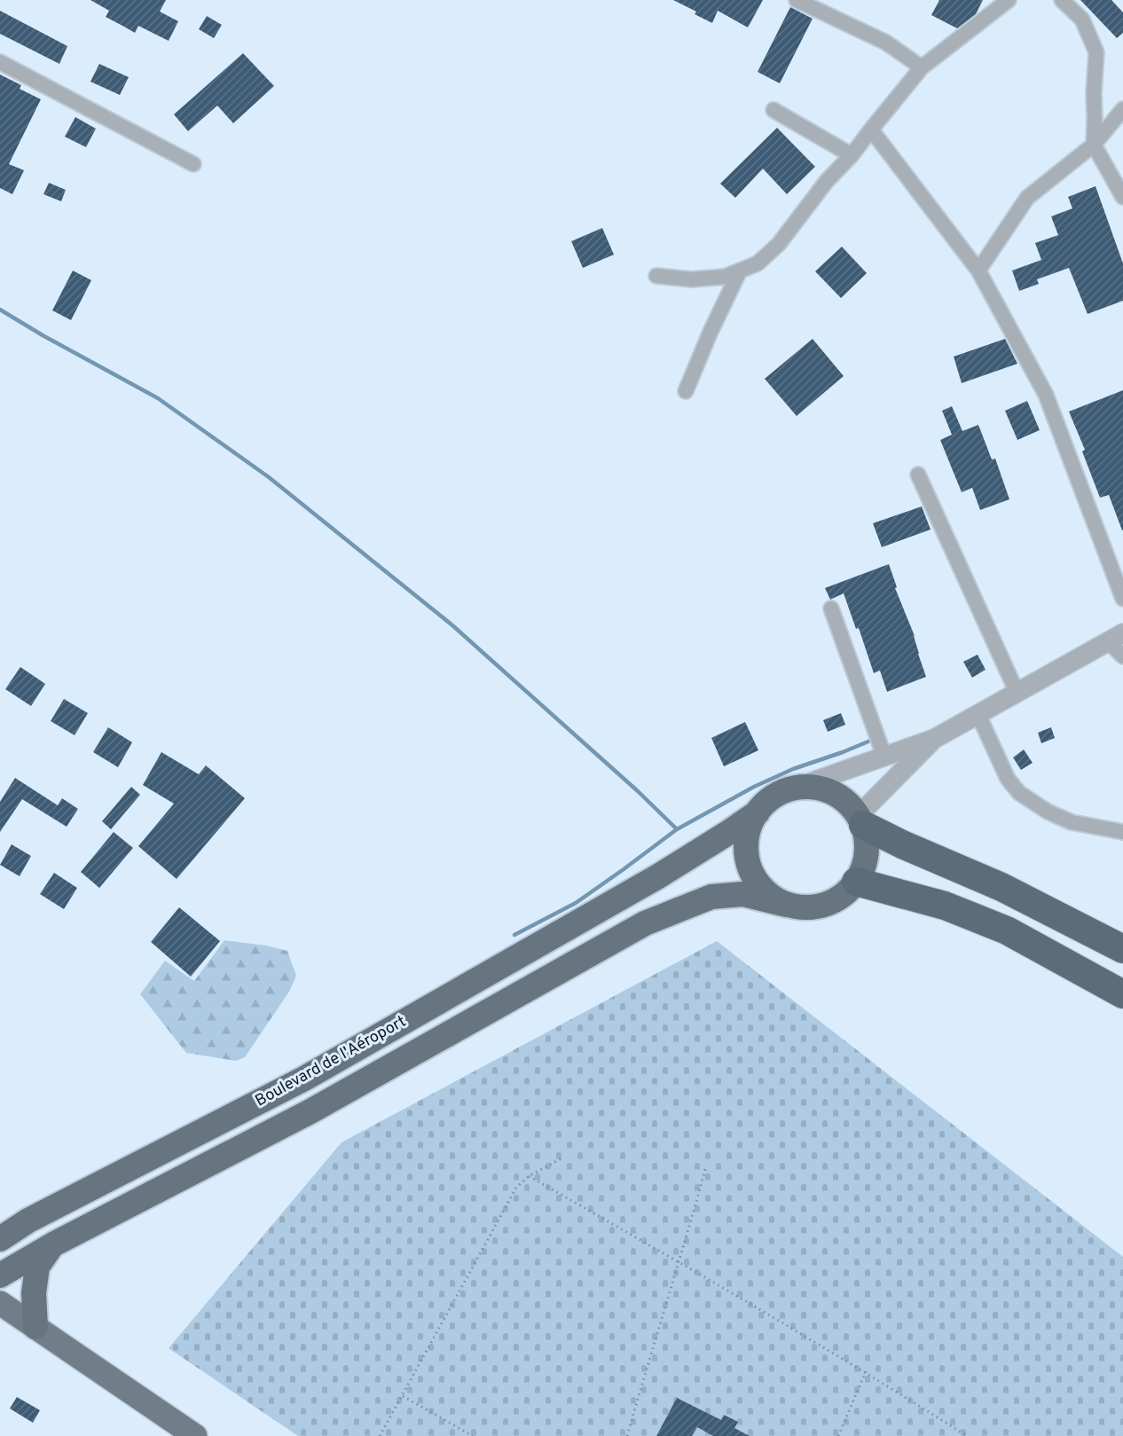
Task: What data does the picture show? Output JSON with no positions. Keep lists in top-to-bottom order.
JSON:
{
  "streets": {
    "highway": ["Boulevard de l'Aéroport"]
  }
}
